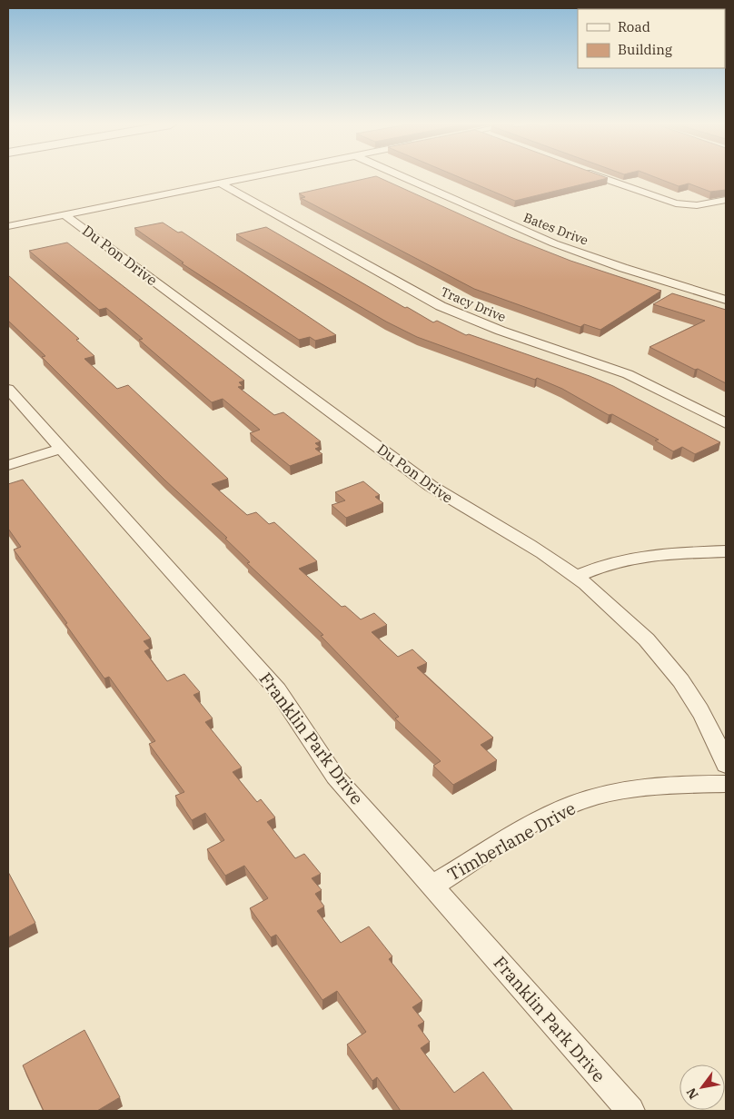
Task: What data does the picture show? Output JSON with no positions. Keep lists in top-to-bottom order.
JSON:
{
  "streets": {
    "street": [
      "Bates Drive",
      "Du Pon Drive",
      "Tracy Drive",
      "Franklin Park Drive",
      "Timberlane Drive"
    ]
  },
  "crossings": [
    ["Franklin Park Drive", "Timberlane Drive"]
  ],
  "legend": ["Road", "Building"],
  "north": "bottom left"
}
